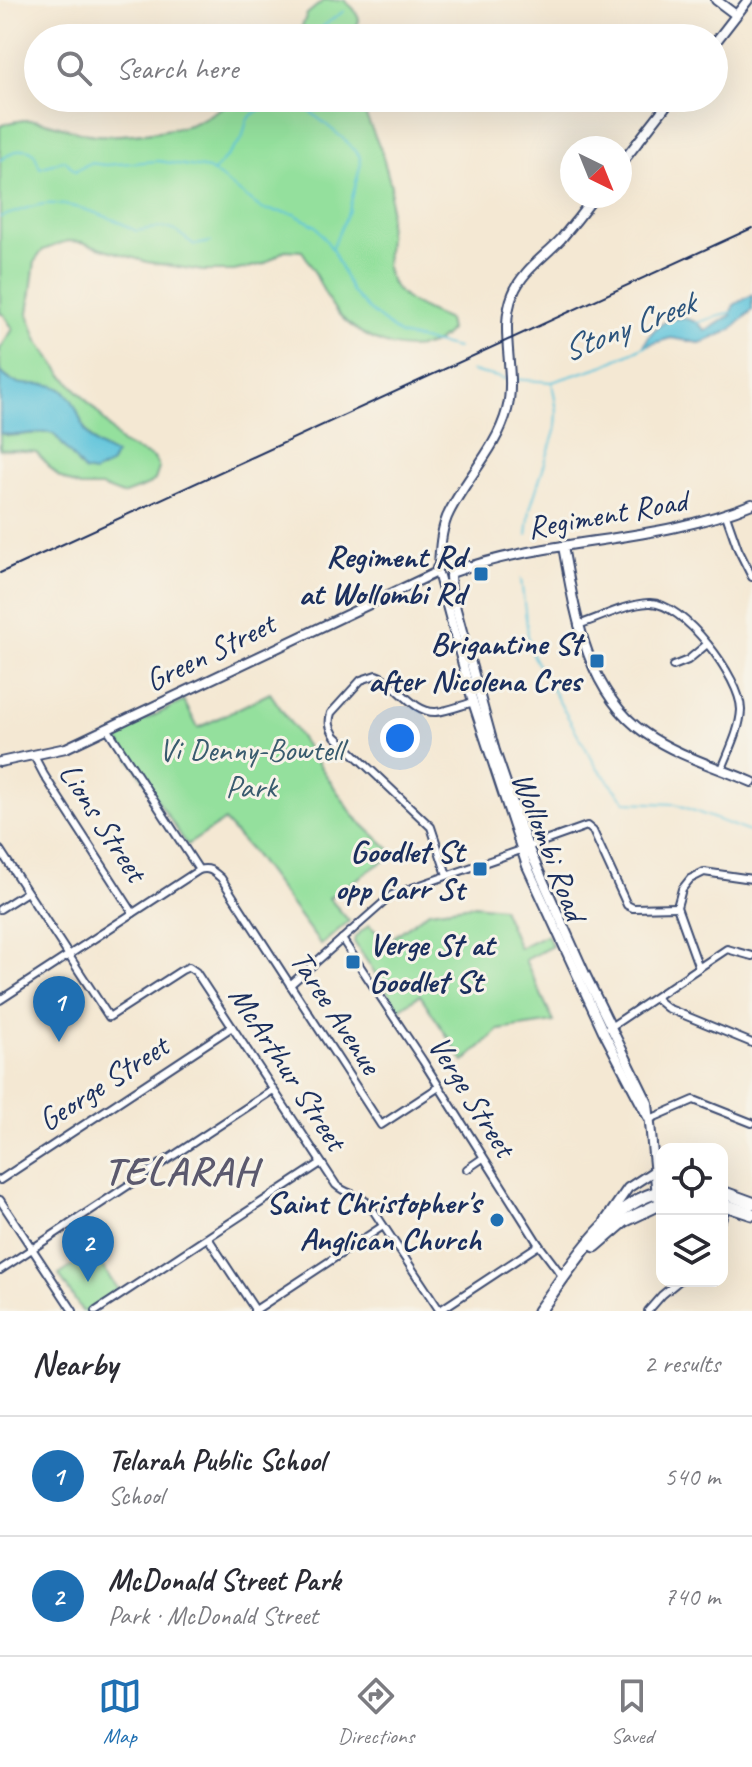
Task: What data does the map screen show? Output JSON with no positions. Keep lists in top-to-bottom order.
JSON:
{
  "streets": {
    "main road": ["Regiment Road", "Green Street", "Wollombi Road"],
    "street": [
      "Lions Street",
      "Taree Avenue",
      "McArthur Street",
      "George Street",
      "Verge Street"
    ]
  },
  "crossings": [
    ["Regiment Road", "Green Street"],
    ["Regiment Road", "Wollombi Road"],
    ["Green Street", "Lions Street"],
    ["Green Street", "Wollombi Road"],
    ["Taree Avenue", "Verge Street"],
    ["McArthur Street", "George Street"]
  ],
  "districts": ["TELARAH"],
  "water": ["Stony Creek"],
  "parks": ["Vi Denny-Bowtell Park"],
  "places": {
    "transit": [
      "Regiment Rd at Wollombi Rd",
      "Brigantine St after Nicolena Cres",
      "Goodlet St opp Carr St",
      "Verge St at Goodlet St"
    ],
    "other": ["Saint Christopher's Anglican Church"]
  },
  "north": "bottom right",
  "page": {
    "search": "Search here",
    "pins": ["1", "2"],
    "heading": ["Nearby", "2 results"],
    "list": [
      {
        "mark": "1",
        "name": "Telarah Public School",
        "note": "School",
        "value": "540 m"
      },
      {
        "mark": "2",
        "name": "McDonald Street Park",
        "note": "Park · McDonald Street",
        "value": "740 m"
      }
    ],
    "nav": ["Map", "Directions", "Saved"]
  }
}
